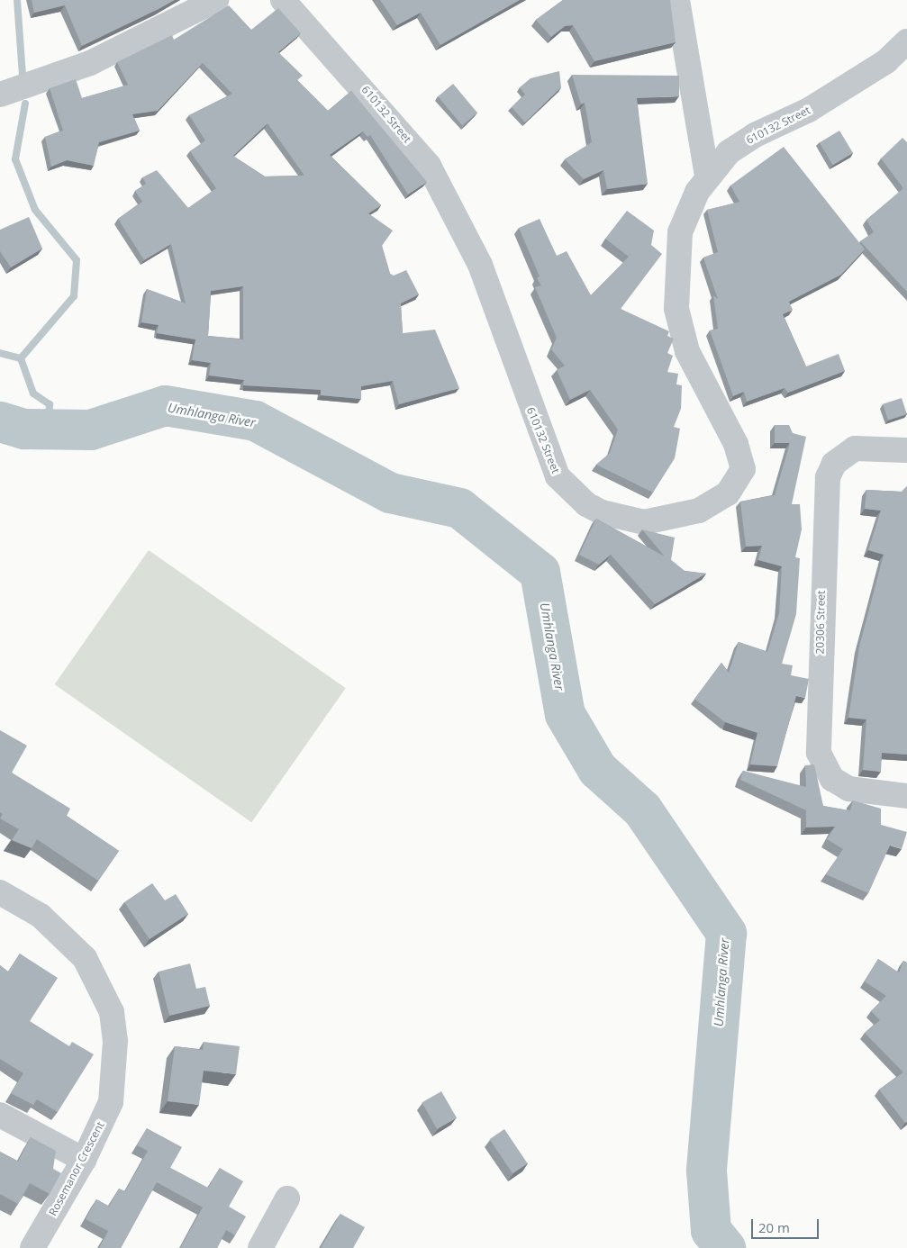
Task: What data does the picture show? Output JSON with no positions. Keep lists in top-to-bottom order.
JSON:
{
  "streets": {
    "street": ["610132 Street", "20306 Street", "Rosemanor Crescent"]
  },
  "water": ["Umhlanga River"],
  "scale_bar": "20 m"
}
